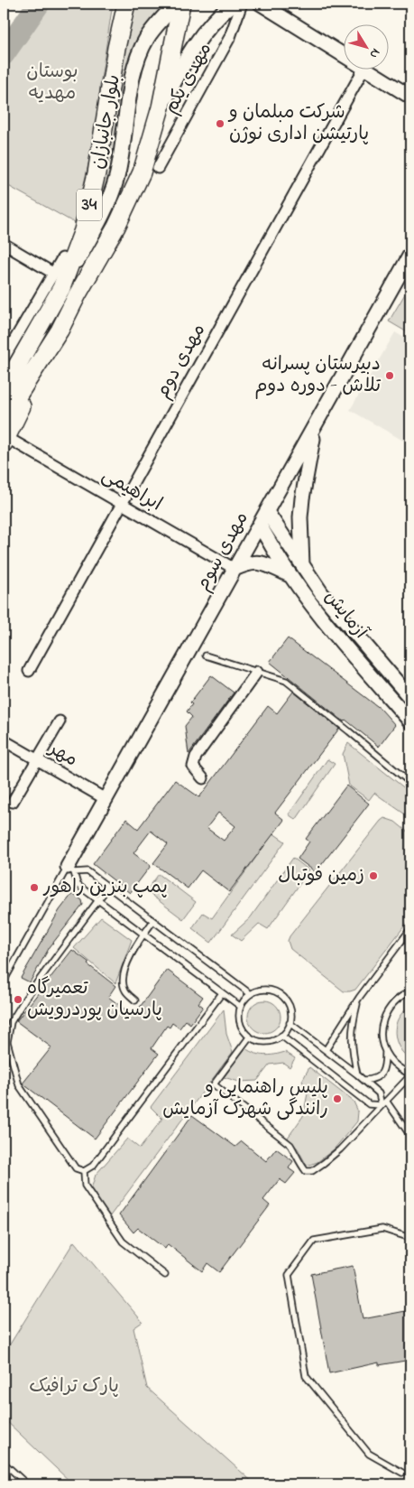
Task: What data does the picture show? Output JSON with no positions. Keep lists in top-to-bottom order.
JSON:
{
  "streets": {
    "highway": ["34"],
    "main road": ["بلوار جانبازان"],
    "street": [
      "مهدی یکم",
      "مهدی دوم",
      "ابراهیمی",
      "مهدی سوم",
      "آزمایش",
      "مهر"
    ]
  },
  "crossings": [
    ["بلوار جانبازان", "34"],
    ["مهدی دوم", "ابراهیمی"],
    ["ابراهیمی", "مهدی سوم"],
    ["مهدی سوم", "آزمایش"],
    ["مهدی سوم", "مهر"]
  ],
  "parks": ["بوستان مهدیه", "پارک ترافیک"],
  "places": [
    "شرکت مبلمان و پارتیشن اداری نوژن",
    "دبیرستان پسرانه تلاش - دوره دوم",
    "زمین فوتبال",
    "پمپ بنزین راهور",
    "تعمیرگاه پارسیان پوردرویش",
    "پلیس راهنمایی و رانندگی شهرک آزمایش"
  ],
  "north": "bottom right"
}
